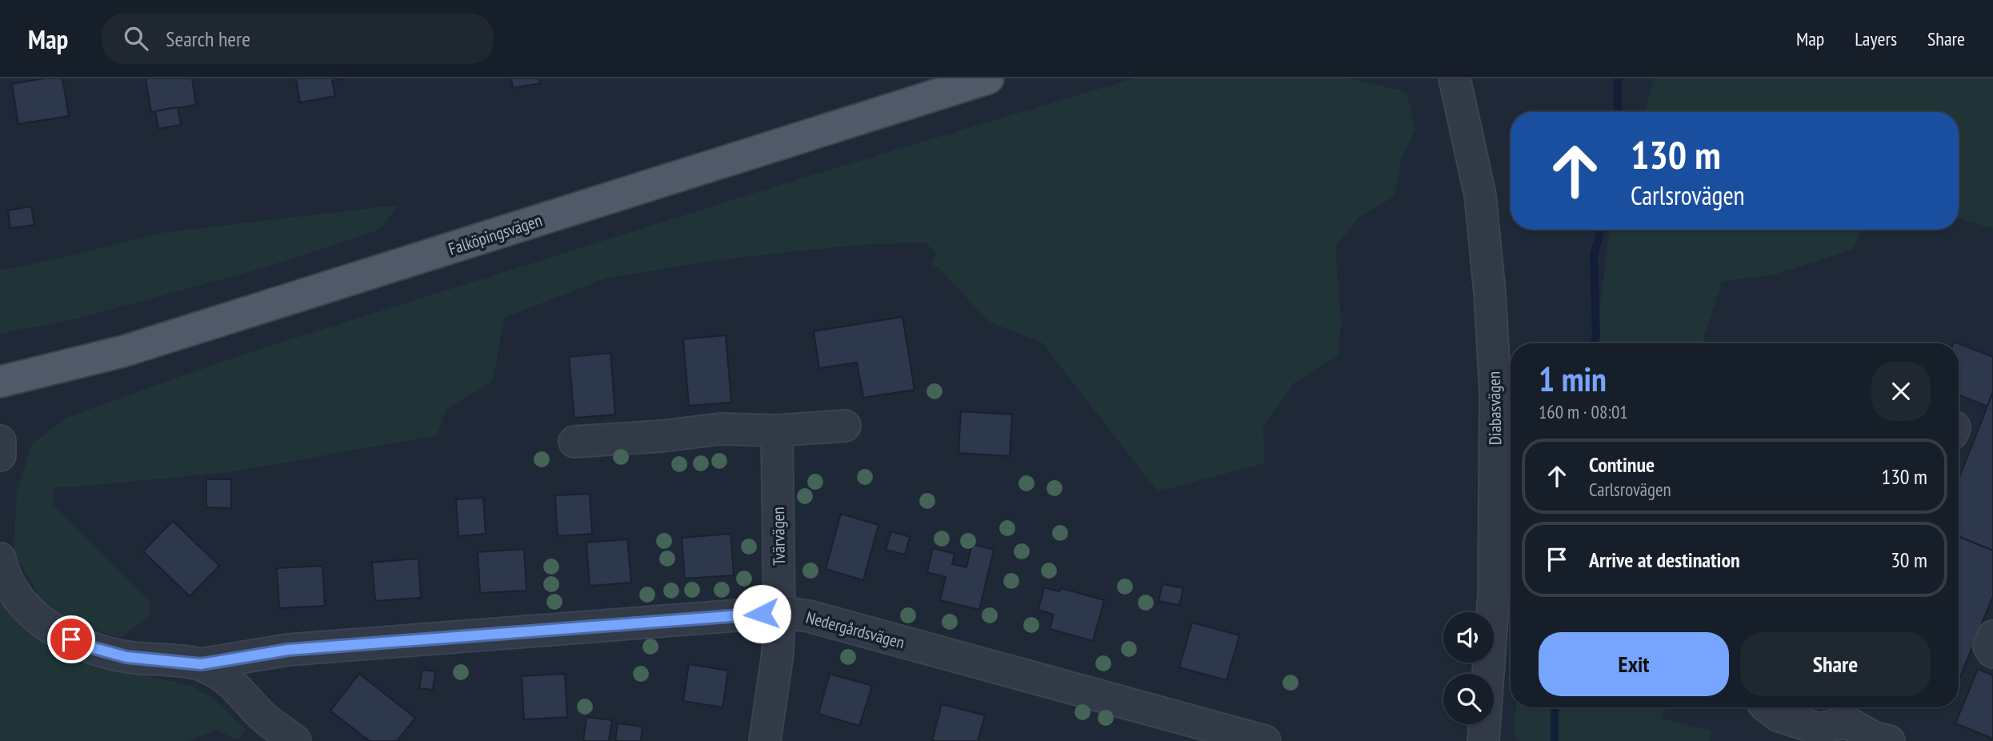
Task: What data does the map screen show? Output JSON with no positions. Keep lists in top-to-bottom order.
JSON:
{
  "streets": {
    "main road": ["Falköpingsvägen"],
    "street": ["Diabasvägen", "Tvärvägen", "Nedergårdsvägen"]
  },
  "crossings": [
    ["Tvärvägen", "Nedergårdsvägen"]
  ],
  "page": {
    "header": "Map",
    "search": "Search here",
    "nav": ["Map", "Layers", "Share"],
    "turn": ["130 m", "Carlsrovägen"],
    "heading": ["1 min", "160 m · 08:01"],
    "list": [
      {
        "name": "Continue",
        "note": "Carlsrovägen",
        "value": "130 m"
      },
      {
        "name": "Arrive at destination",
        "value": "30 m"
      }
    ],
    "buttons": ["Exit", "Share"]
  }
}
